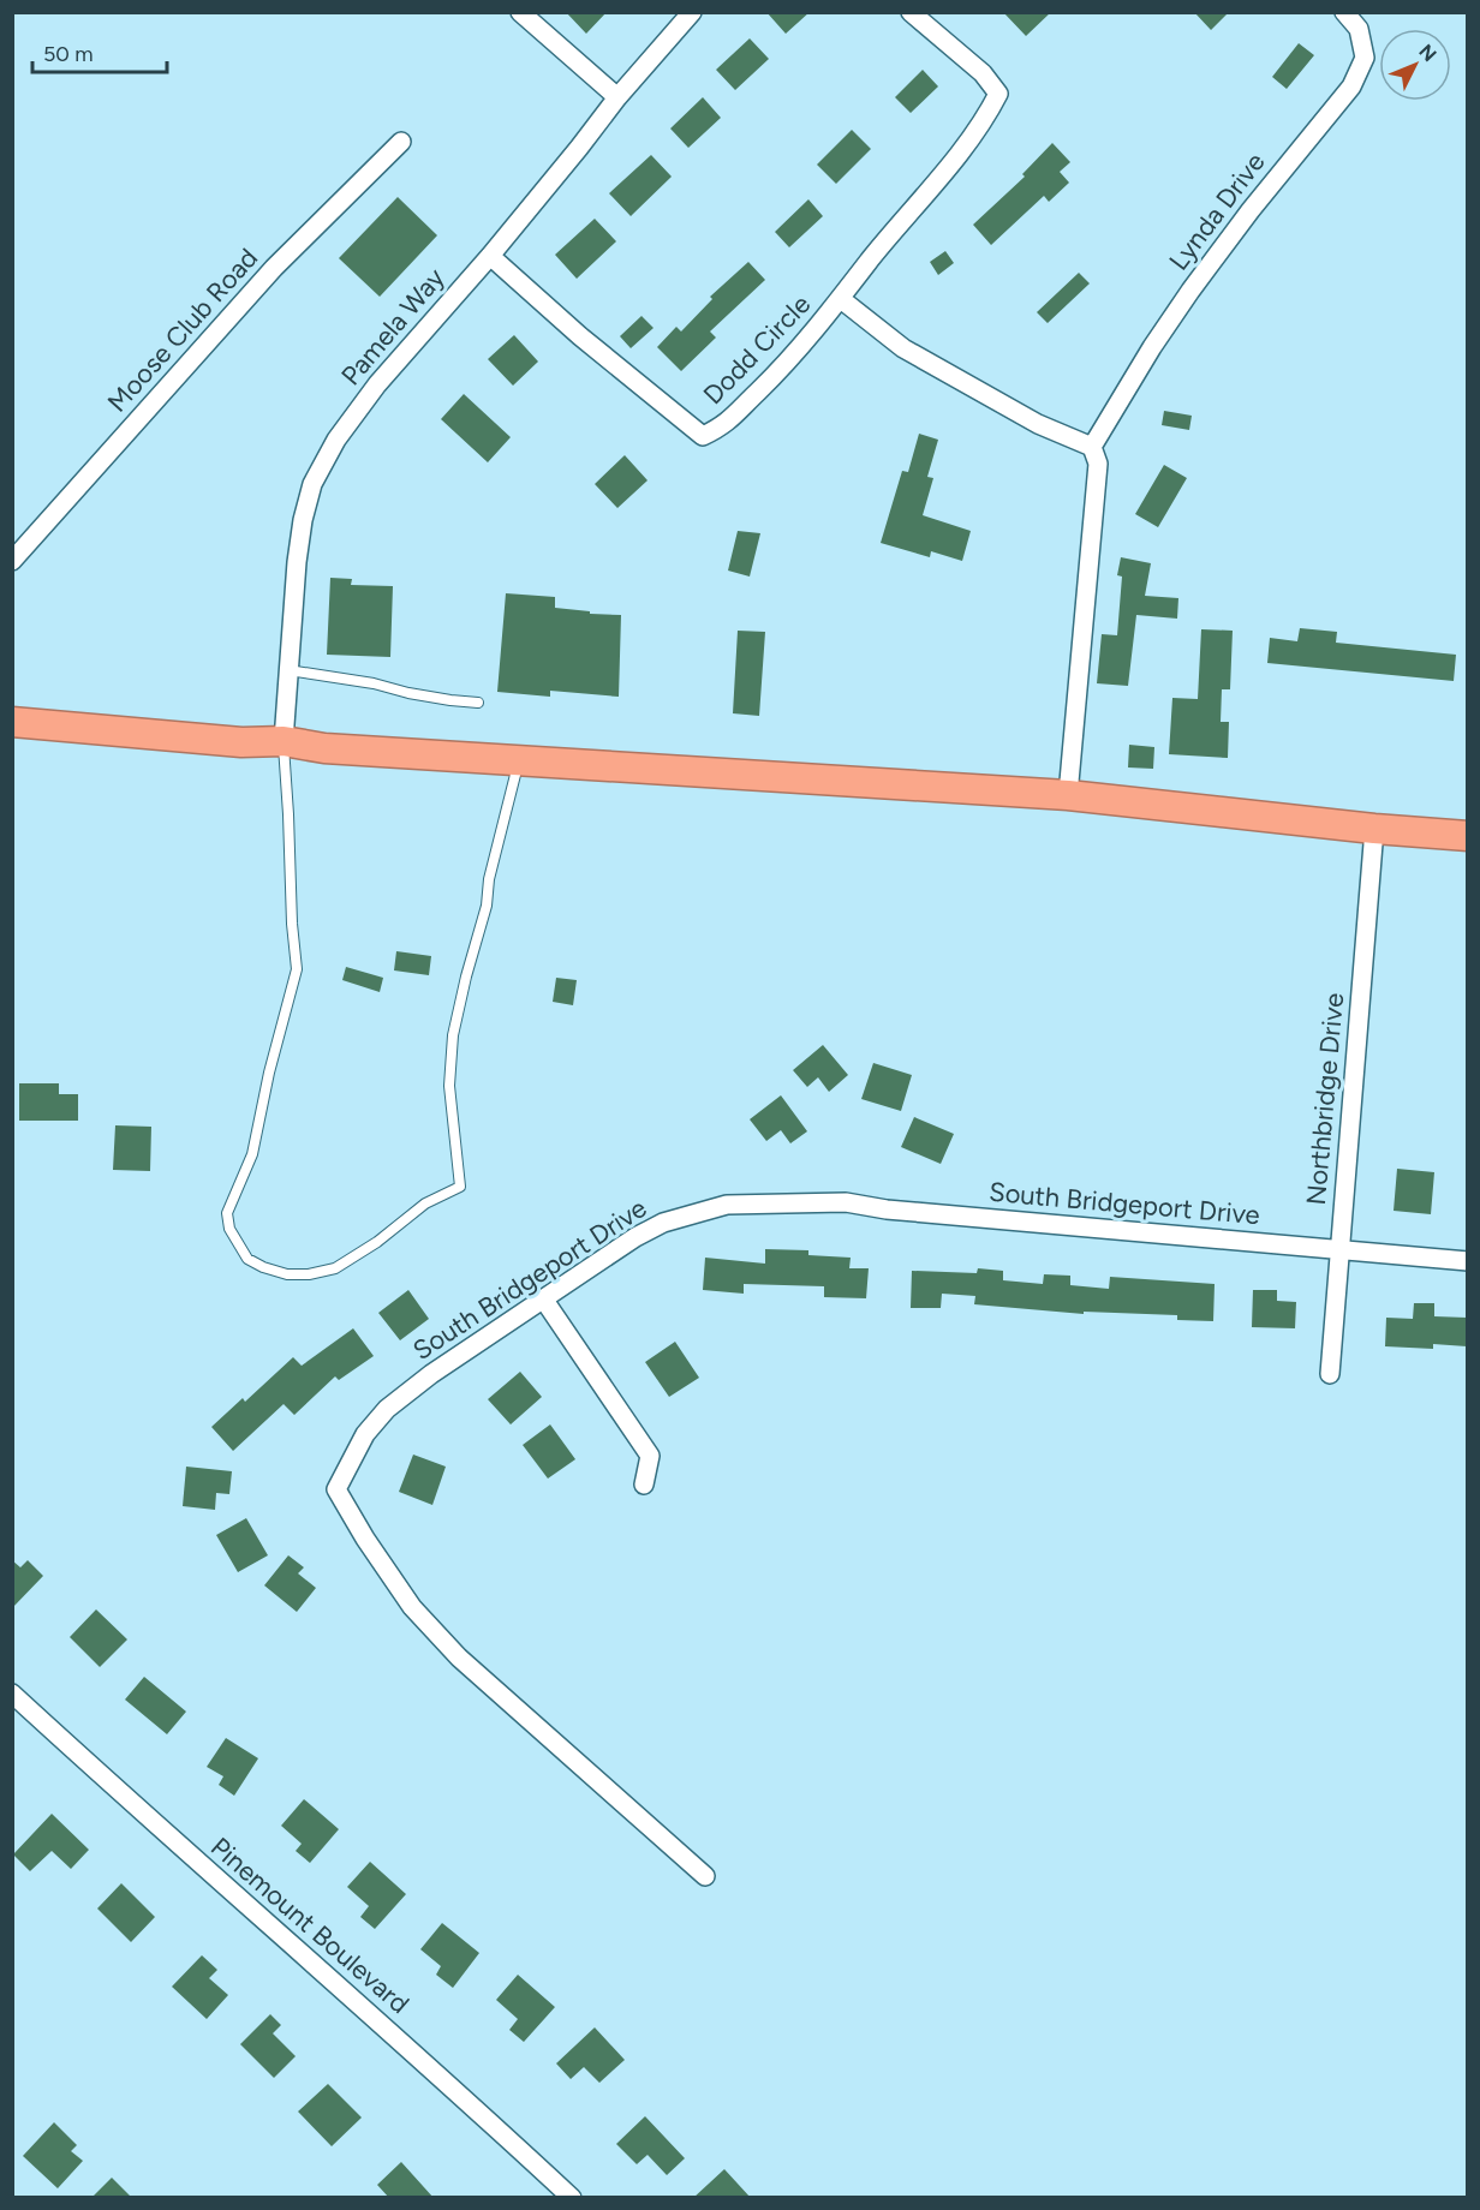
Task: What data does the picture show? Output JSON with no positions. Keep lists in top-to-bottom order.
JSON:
{
  "streets": {
    "street": [
      "Lynda Drive",
      "Pamela Way",
      "Moose Club Road",
      "Dodd Circle",
      "Northbridge Drive",
      "South Bridgeport Drive",
      "Pinemount Boulevard"
    ]
  },
  "crossings": [
    ["Pamela Way", "Dodd Circle"],
    ["Northbridge Drive", "South Bridgeport Drive"]
  ],
  "scale_bar": "50 m",
  "north": "top right"
}
